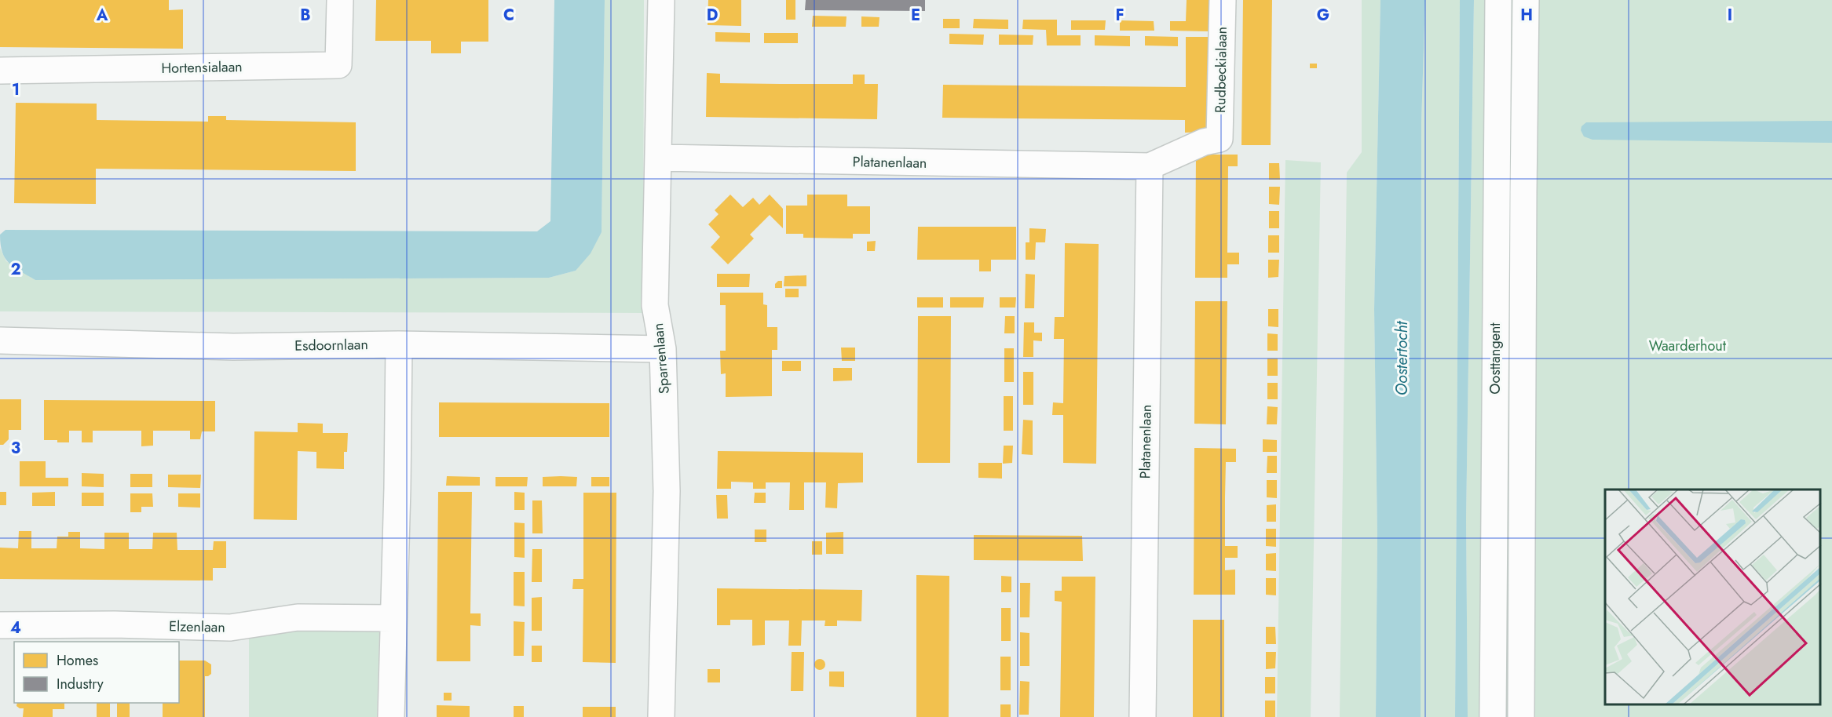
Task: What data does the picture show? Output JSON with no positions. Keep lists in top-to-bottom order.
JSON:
{
  "streets": {
    "street": [
      "Hortensialaan",
      "Rudbeckialaan",
      "Platanenlaan",
      "Esdoornlaan",
      "Sparrenlaan",
      "Oosttangent",
      "Elzenlaan"
    ]
  },
  "crossings": [
    ["Rudbeckialaan", "Platanenlaan"],
    ["Platanenlaan", "Sparrenlaan"],
    ["Esdoornlaan", "Sparrenlaan"]
  ],
  "water": ["Oostertocht"],
  "parks": ["Waarderhout"],
  "legend": ["Homes", "Industry"],
  "grid": {
    "columns": [
      "A",
      "B",
      "C",
      "D",
      "E",
      "F",
      "G",
      "H",
      "I"
    ],
    "rows": [
      "1",
      "2",
      "3",
      "4"
    ]
  }
}
